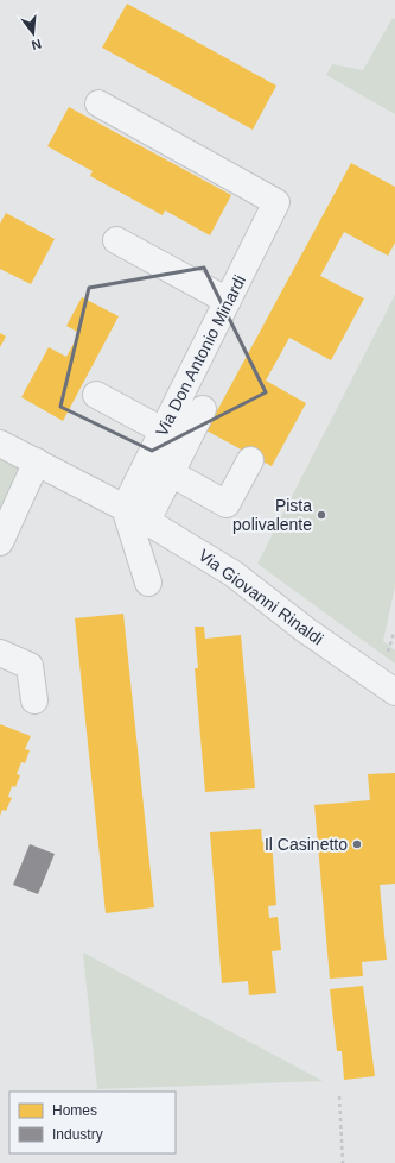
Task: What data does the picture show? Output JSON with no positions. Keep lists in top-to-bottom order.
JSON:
{
  "streets": {
    "street": ["Via Don Antonio Minardi", "Via Giovanni Rinaldi"]
  },
  "crossings": [
    ["Via Don Antonio Minardi", "Via Giovanni Rinaldi"]
  ],
  "places": ["Pista polivalente", "Il Casinetto"],
  "legend": ["Homes", "Industry"],
  "north": "bottom"
}
